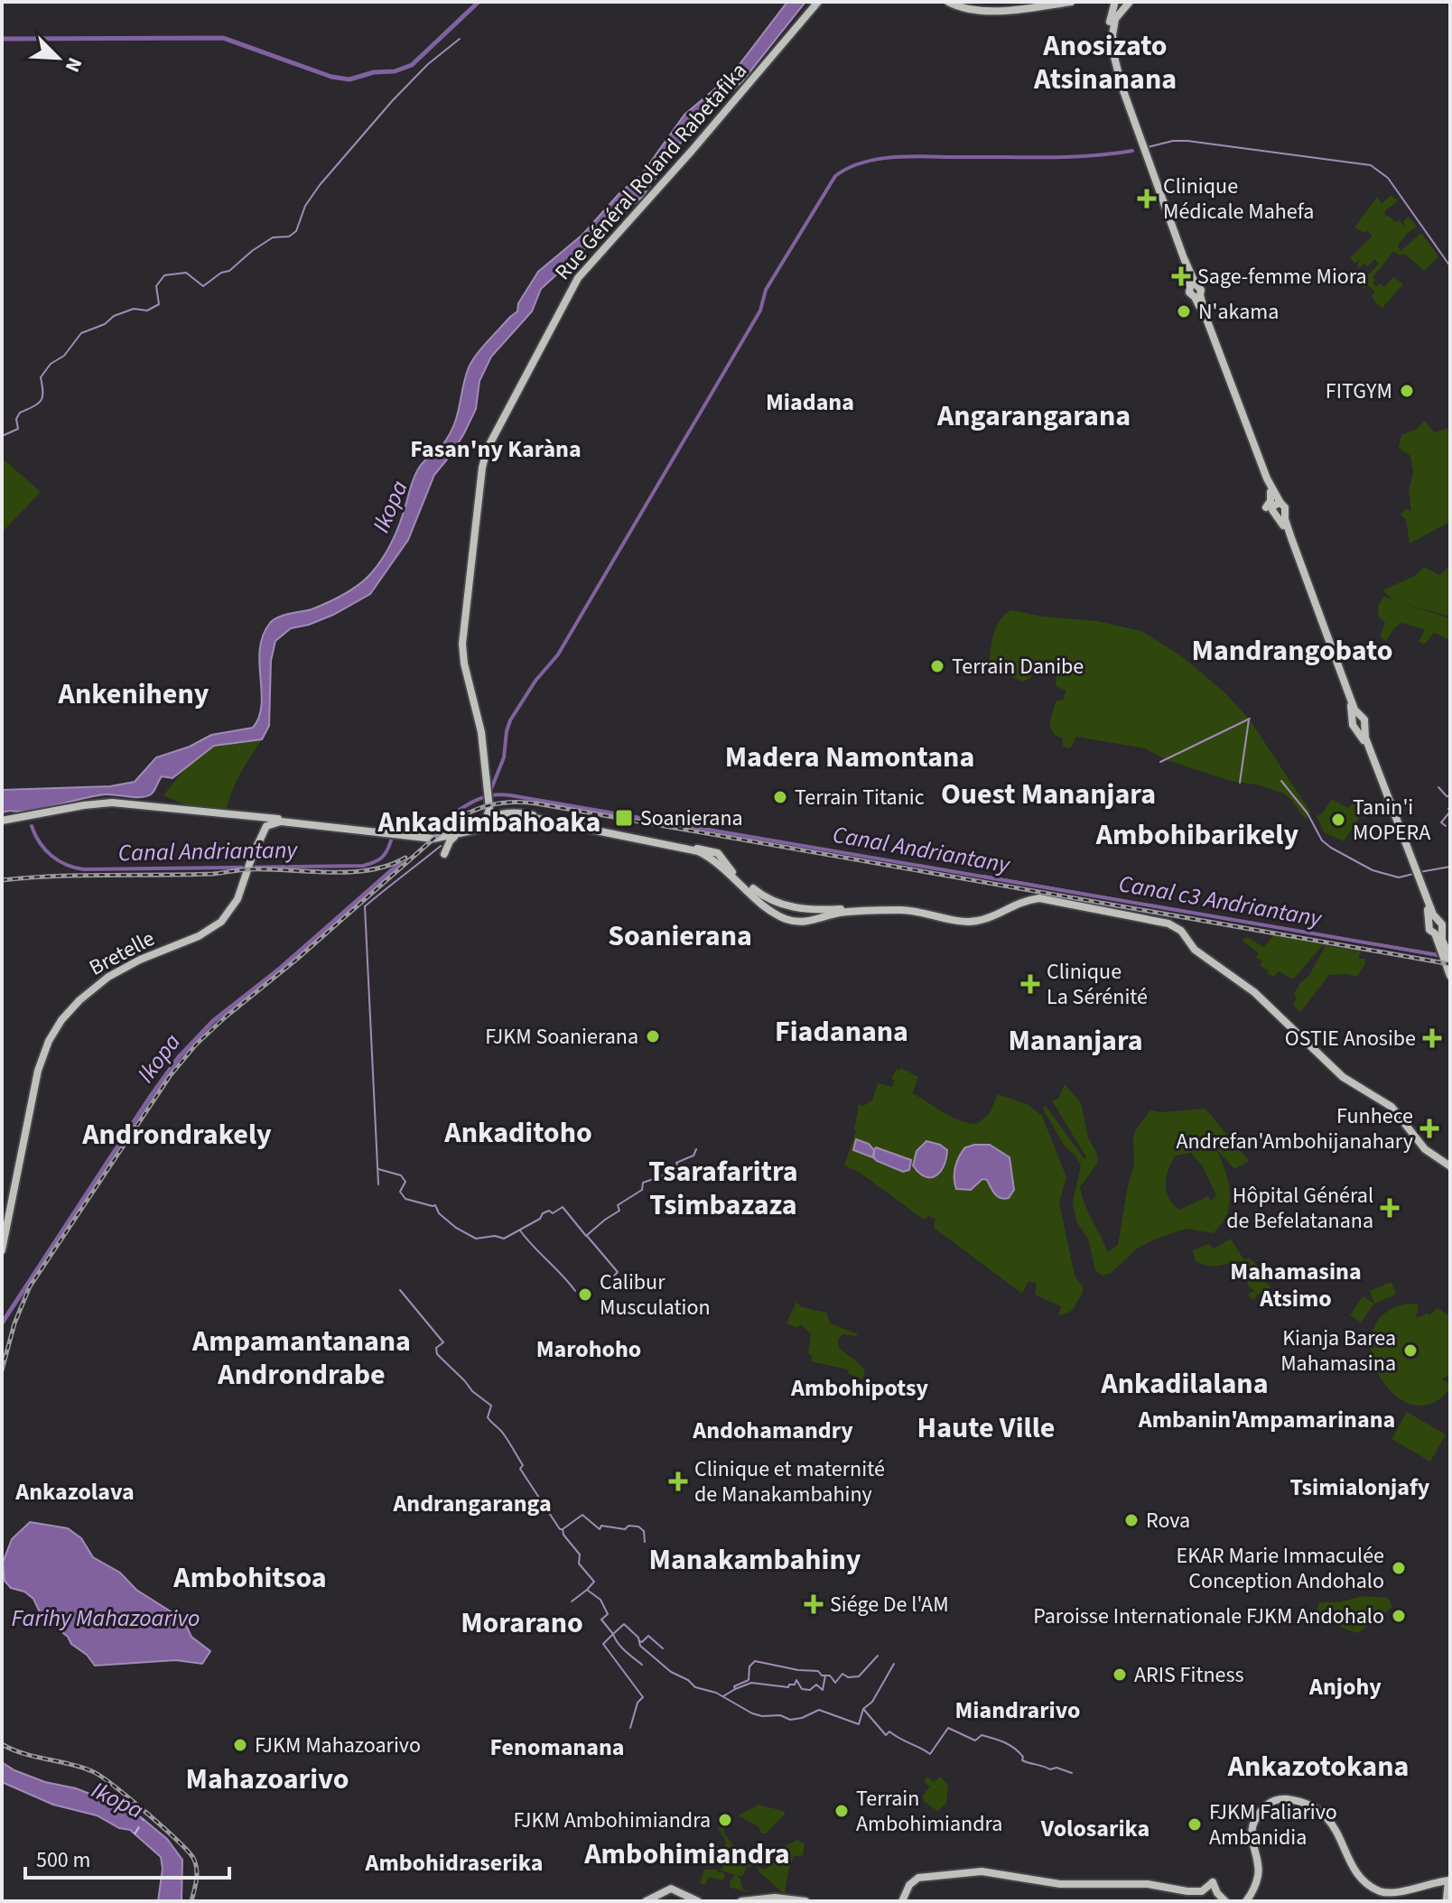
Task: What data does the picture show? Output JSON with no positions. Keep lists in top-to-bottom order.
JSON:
{
  "streets": {
    "main road": ["Rue Général Roland Rabetafika", "Bretelle"]
  },
  "districts": [
    "Anosizato Atsinanana",
    "Miadana",
    "Angarangarana",
    "Fasan'ny Karàna",
    "Mandrangobato",
    "Ankeniheny",
    "Madera Namontana",
    "Ouest Mananjara",
    "Ankadimbahoaka",
    "Ambohibarikely",
    "Soanierana",
    "Fiadanana",
    "Mananjara",
    "Ankaditoho",
    "Androndrakely",
    "Tsarafaritra Tsimbazaza",
    "Mahamasina Atsimo",
    "Ampamantanana Androndrabe",
    "Marohoho",
    "Ankadilalana",
    "Ambohipotsy",
    "Ambanin'Ampamarinana",
    "Haute Ville",
    "Andohamandry",
    "Tsimialonjafy",
    "Ankazolava",
    "Andrangaranga",
    "Manakambahiny",
    "Ambohitsoa",
    "Morarano",
    "Anjohy",
    "Miandrarivo",
    "Fenomanana",
    "Ankazotokana",
    "Mahazoarivo",
    "Volosarika",
    "Ambohimiandra",
    "Ambohidraserika"
  ],
  "water": [
    "Ikopa",
    "Canal Andriantany",
    "Canal c3 Andriantany",
    "Farihy Mahazoarivo"
  ],
  "places": {
    "health": [
      "Clinique Médicale Mahefa",
      "Sage-femme Miora",
      "Clinique La Sérénité",
      "OSTIE Anosibe",
      "Funhece Andrefan'Ambohijanahary",
      "Hôpital Général de Befelatanana",
      "Clinique et maternité de Manakambahiny",
      "Siége De l'AM"
    ],
    "other": [
      "N'akama",
      "FITGYM",
      "Terrain Danibe",
      "Terrain Titanic",
      "Tanin'i MOPERA",
      "FJKM Soanierana",
      "Calibur Musculation",
      "Kianja Barea Mahamasina",
      "Rova",
      "EKAR Marie Immaculée Conception Andohalo",
      "Paroisse Internationale FJKM Andohalo",
      "ARIS Fitness",
      "FJKM Mahazoarivo",
      "Terrain Ambohimiandra",
      "FJKM Ambohimiandra",
      "FJKM Faliarivo Ambanidia"
    ],
    "transit": ["Soanierana"]
  },
  "scale_bar": "500 m",
  "north": "bottom right"
}
